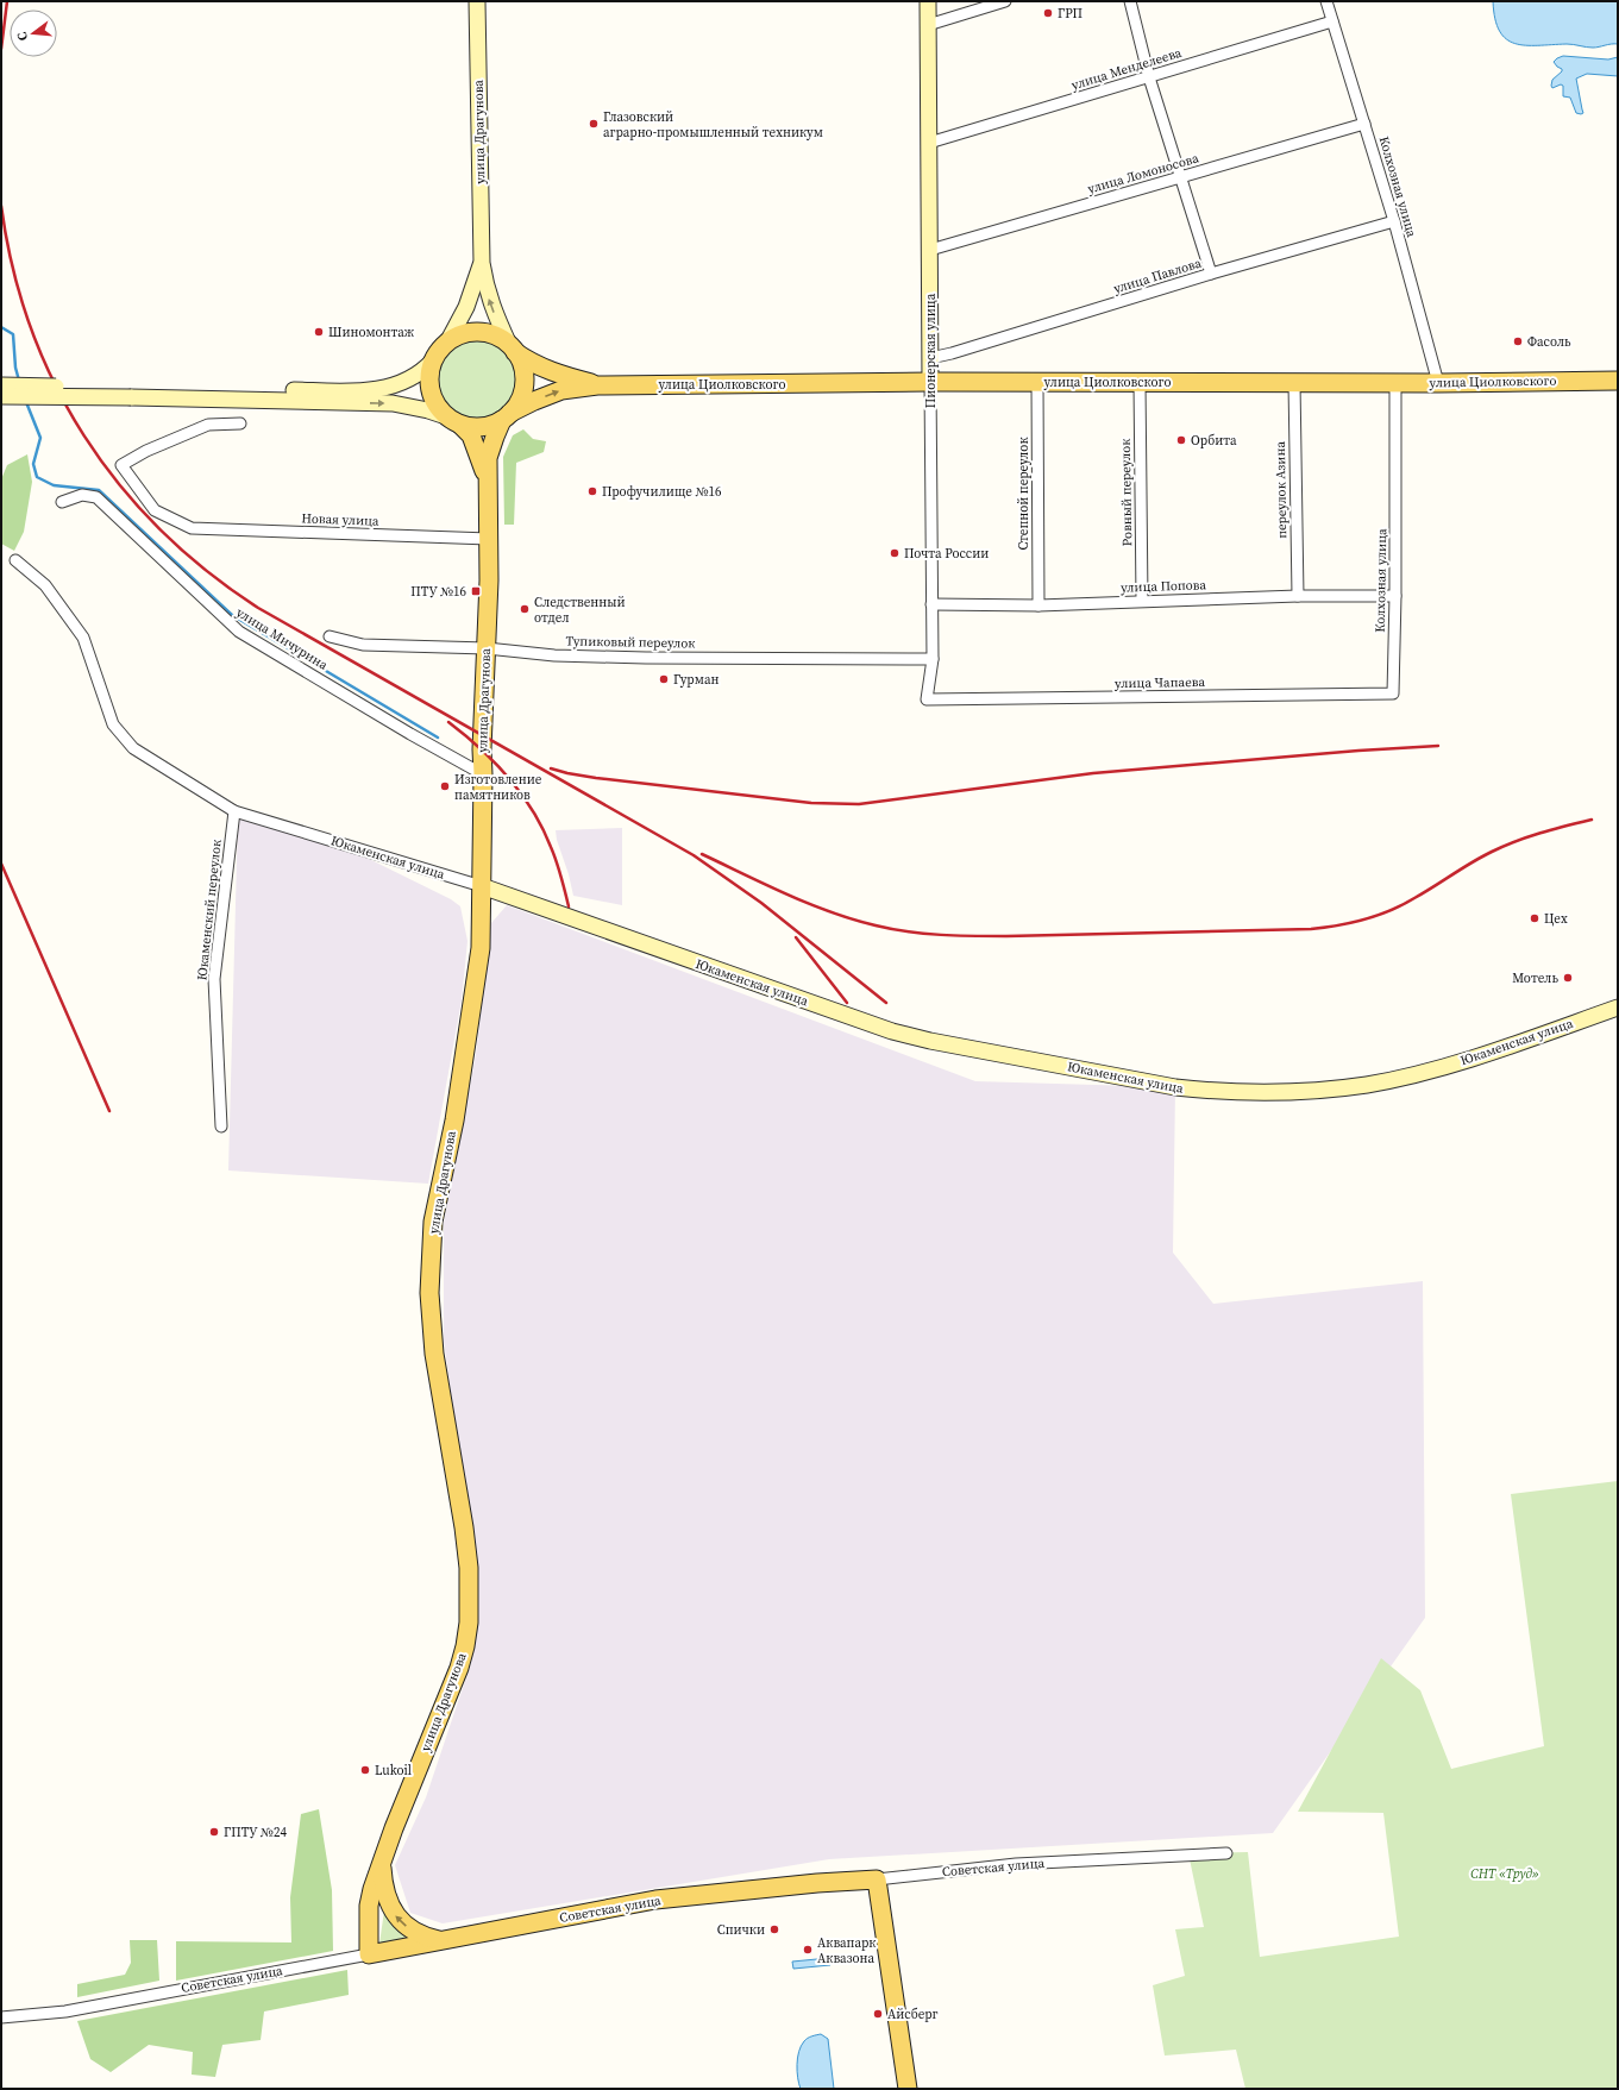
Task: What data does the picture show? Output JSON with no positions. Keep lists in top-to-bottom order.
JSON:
{
  "streets": {
    "main road": ["улица Драгунова", "улица Циолковского", "Советская улица"],
    "street": [
      "улица Менделеева",
      "улица Ломоносова",
      "Колхозная улица",
      "улица Павлова",
      "Пионерская улица",
      "переулок Азина",
      "Ровный переулок",
      "Степной переулок",
      "Новая улица",
      "улица Попова",
      "улица Мичурина",
      "Тупиковый переулок",
      "улица Чапаева",
      "Юкаменская улица",
      "Юкаменский переулок"
    ]
  },
  "crossings": [
    ["улица Менделеева", "Колхозная улица"],
    ["улица Менделеева", "Пионерская улица"],
    ["улица Драгунова", "улица Циолковского"],
    ["улица Драгунова", "Новая улица"],
    ["улица Драгунова", "улица Мичурина"],
    ["улица Драгунова", "Тупиковый переулок"],
    ["улица Драгунова", "Юкаменская улица"],
    ["улица Драгунова", "Советская улица"],
    ["улица Ломоносова", "Колхозная улица"],
    ["улица Ломоносова", "Пионерская улица"],
    ["Колхозная улица", "улица Павлова"],
    ["Колхозная улица", "улица Циолковского"],
    ["Колхозная улица", "улица Попова"],
    ["Колхозная улица", "улица Чапаева"],
    ["улица Павлова", "Пионерская улица"],
    ["Пионерская улица", "улица Циолковского"],
    ["Пионерская улица", "улица Попова"],
    ["Пионерская улица", "Тупиковый переулок"],
    ["Пионерская улица", "улица Чапаева"],
    ["улица Циолковского", "переулок Азина"],
    ["улица Циолковского", "Ровный переулок"],
    ["улица Циолковского", "Степной переулок"],
    ["переулок Азина", "улица Попова"],
    ["Ровный переулок", "улица Попова"],
    ["Степной переулок", "улица Попова"],
    ["Юкаменская улица", "Юкаменский переулок"]
  ],
  "parks": ["СНТ «Труд»"],
  "places": {
    "other": [
      "ГРП",
      "Глазовский аграрно-промышленный техникум",
      "Шиномонтаж",
      "Фасоль",
      "Орбита",
      "Профучилище №16",
      "Почта России",
      "Следственный отдел",
      "Гурман",
      "Изготовление памятников",
      "Цех",
      "Мотель",
      "Lukoil",
      "ГПТУ №24",
      "Спички",
      "Аквапарк Аквазона",
      "Айсберг"
    ],
    "transit": ["ПТУ №16"]
  },
  "north": "left"
}
